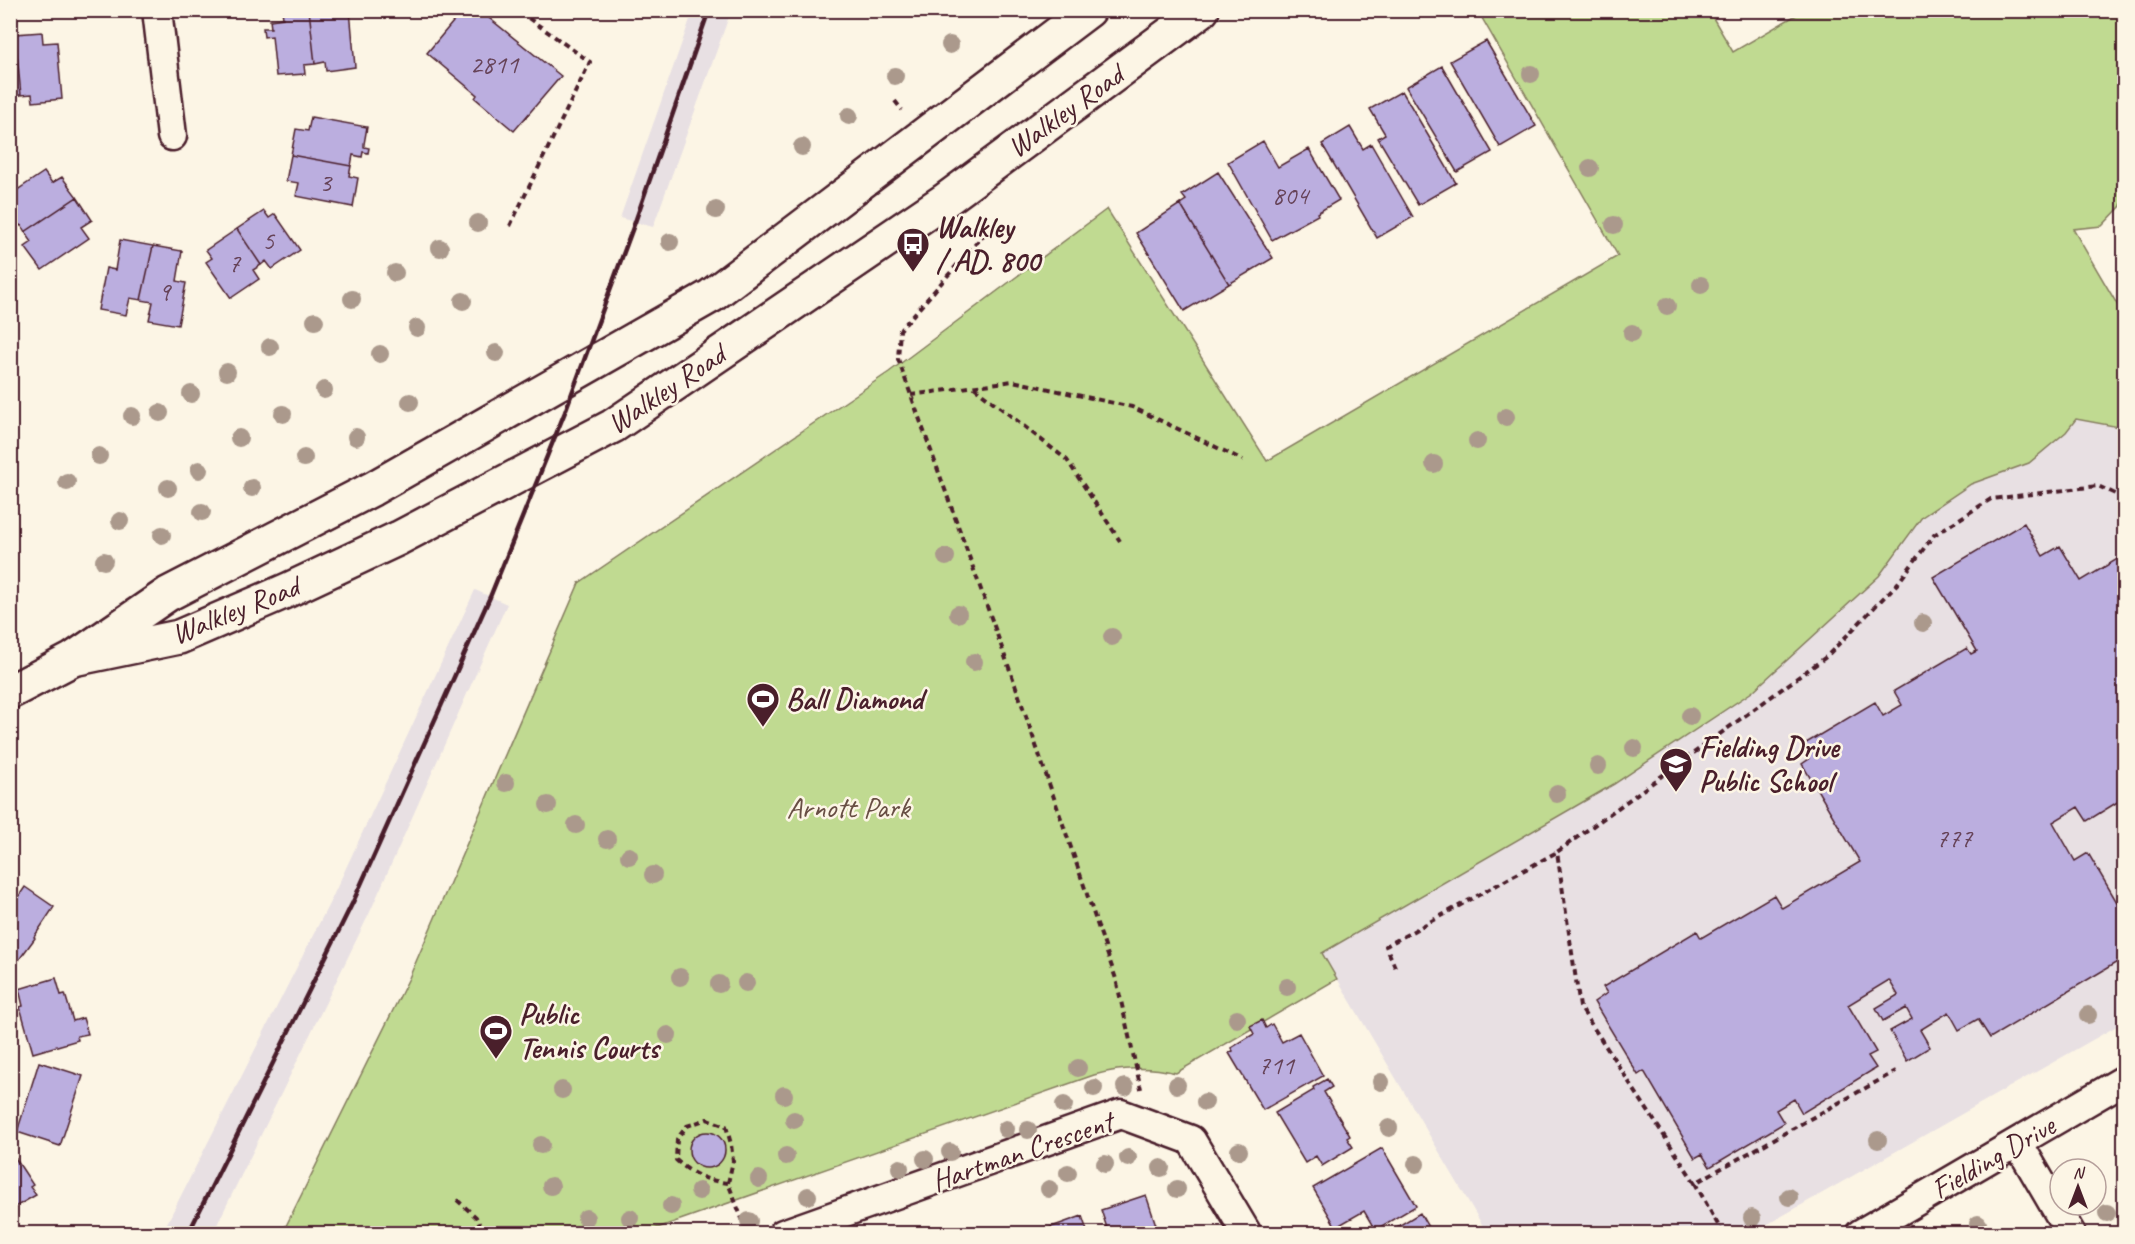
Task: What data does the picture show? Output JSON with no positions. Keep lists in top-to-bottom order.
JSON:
{
  "streets": {
    "main road": ["Walkley Road"],
    "street": ["Hartman Crescent", "Fielding Drive"]
  },
  "parks": ["Arnott Park"],
  "places": {
    "bus stop": ["Walkley / AD. 800"],
    "sports": ["Ball Diamond", "Public Tennis Courts"],
    "school or university": ["Fielding Drive Public School"]
  },
  "house_numbers": [
    "2811",
    "3",
    "804",
    "5",
    "7",
    "9",
    "777",
    "711"
  ],
  "north": "top"
}
